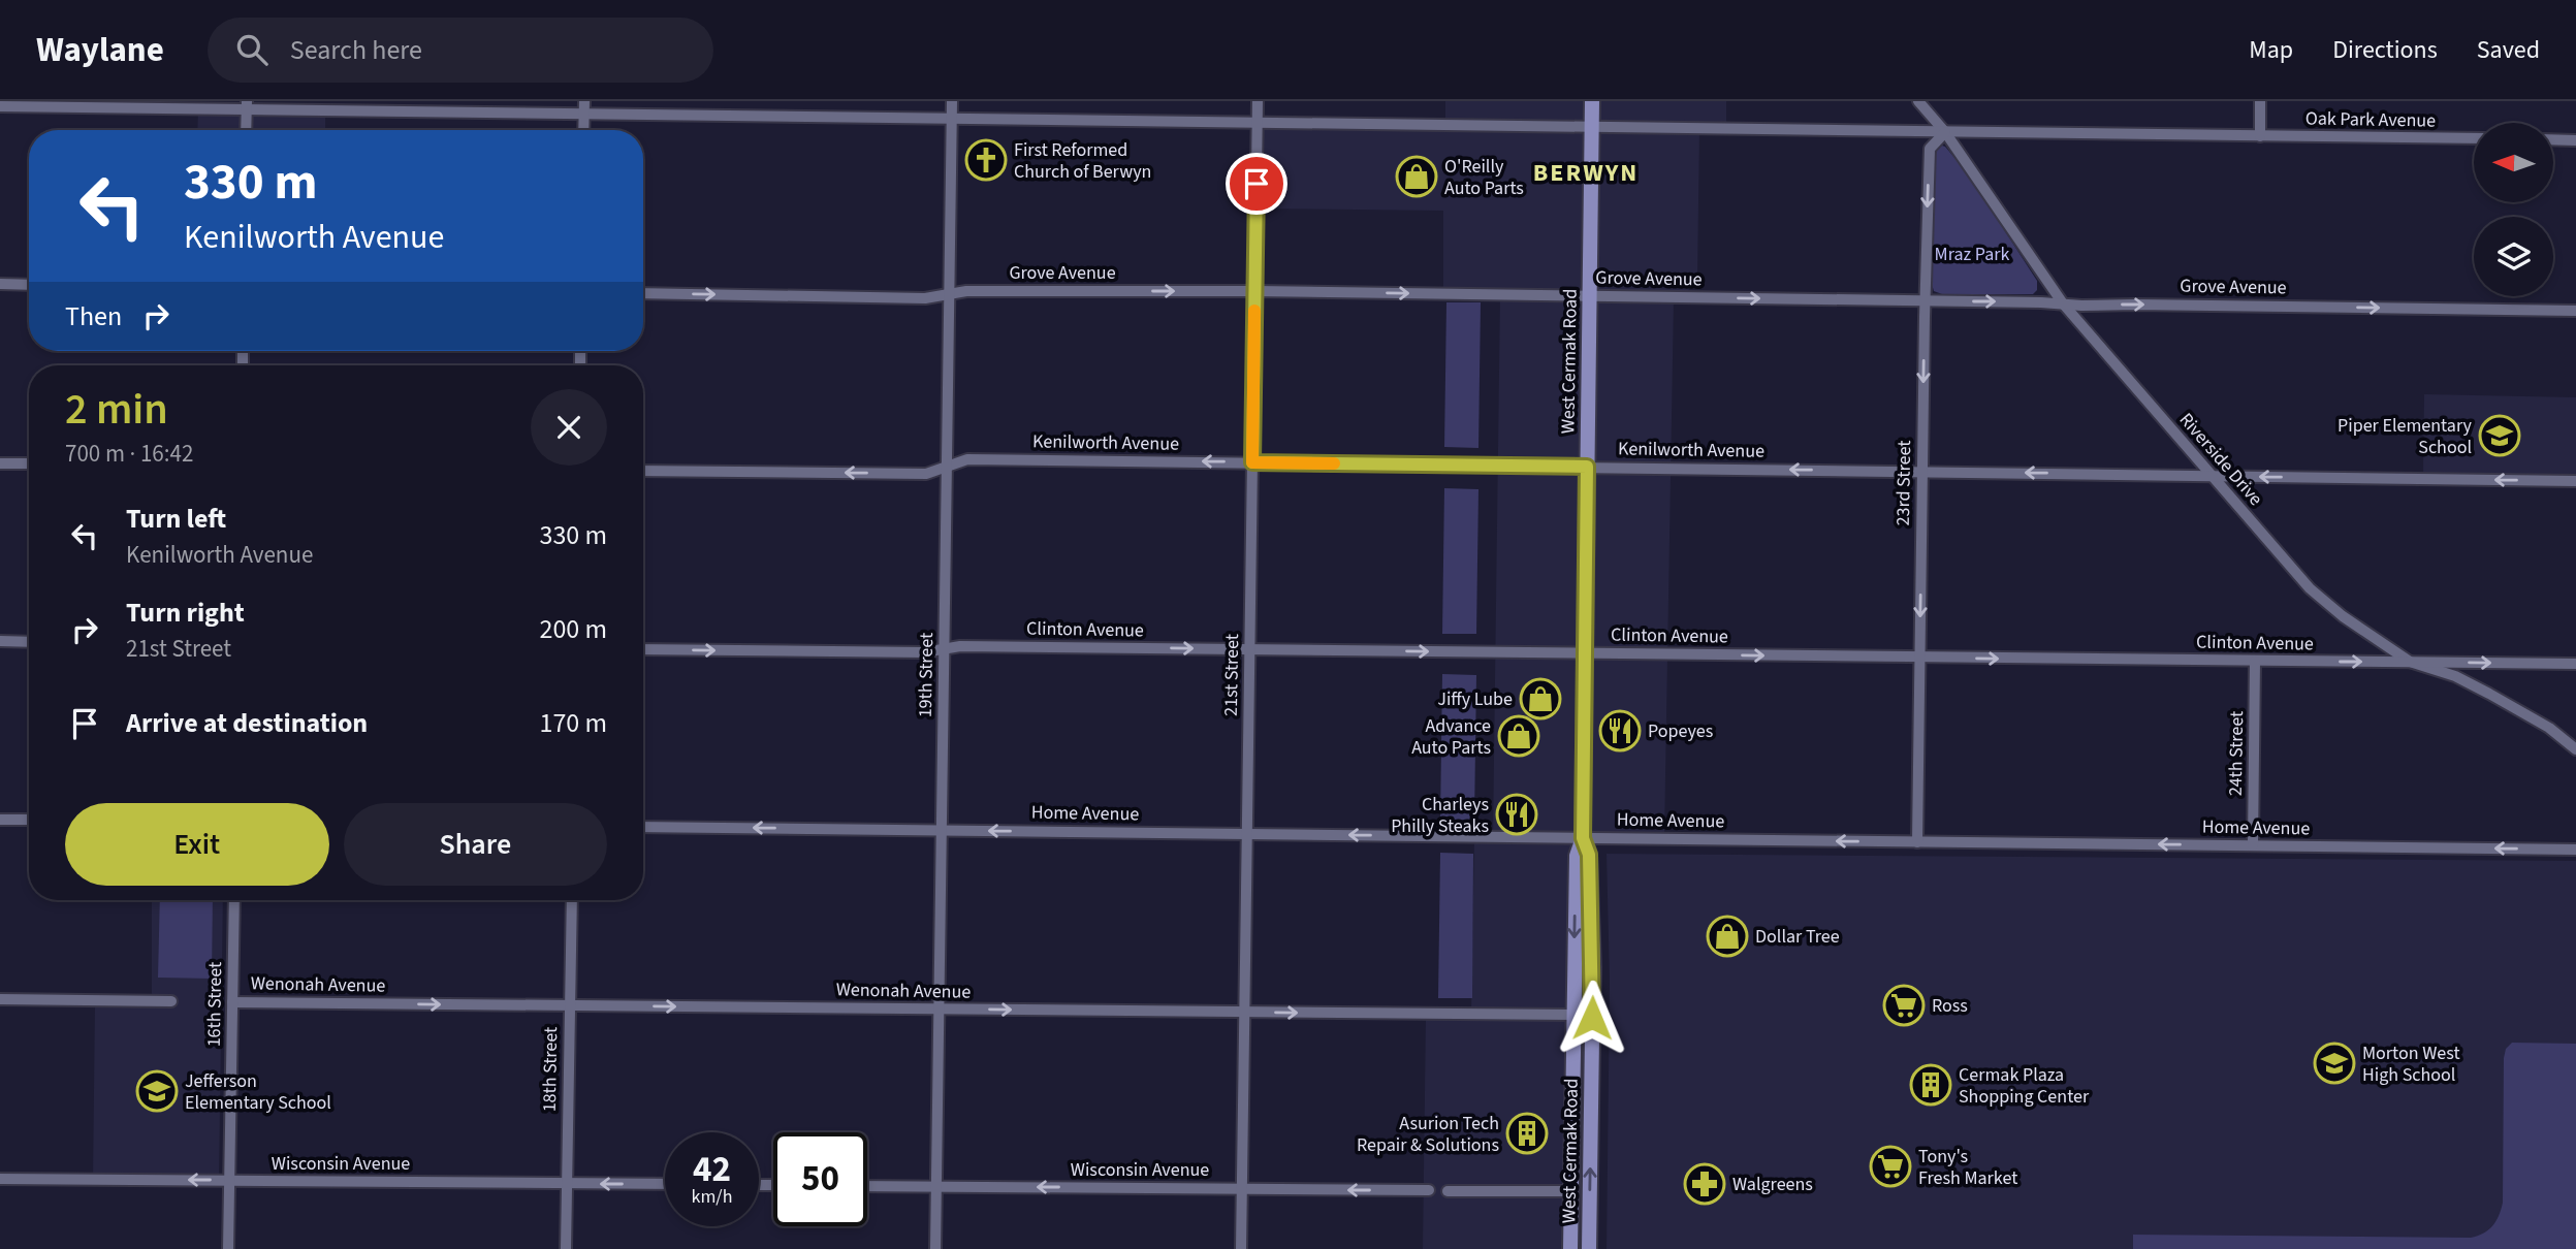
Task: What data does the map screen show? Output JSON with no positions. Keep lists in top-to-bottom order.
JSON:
{
  "streets": {
    "main road": ["West Cermak Road"],
    "street": [
      "Oak Park Avenue",
      "Grove Avenue",
      "Kenilworth Avenue",
      "Riverside Drive",
      "23rd Street",
      "Clinton Avenue",
      "19th Street",
      "21st Street",
      "24th Street",
      "Home Avenue",
      "Wenonah Avenue",
      "16th Street",
      "18th Street",
      "Wisconsin Avenue"
    ]
  },
  "crossings": [
    ["Oak Park Avenue", "West Cermak Road"],
    ["Oak Park Avenue", "Riverside Drive"],
    ["Oak Park Avenue", "23rd Street"],
    ["Oak Park Avenue", "19th Street"],
    ["Oak Park Avenue", "21st Street"],
    ["Grove Avenue", "West Cermak Road"],
    ["Grove Avenue", "Riverside Drive"],
    ["Grove Avenue", "23rd Street"],
    ["Grove Avenue", "19th Street"],
    ["Grove Avenue", "21st Street"],
    ["West Cermak Road", "Kenilworth Avenue"],
    ["West Cermak Road", "Clinton Avenue"],
    ["West Cermak Road", "Home Avenue"],
    ["West Cermak Road", "Wenonah Avenue"],
    ["Kenilworth Avenue", "Riverside Drive"],
    ["Kenilworth Avenue", "23rd Street"],
    ["Kenilworth Avenue", "19th Street"],
    ["Kenilworth Avenue", "21st Street"],
    ["Riverside Drive", "23rd Street"],
    ["Riverside Drive", "Clinton Avenue"],
    ["23rd Street", "Clinton Avenue"],
    ["23rd Street", "Home Avenue"],
    ["Clinton Avenue", "19th Street"],
    ["Clinton Avenue", "21st Street"],
    ["Clinton Avenue", "24th Street"],
    ["19th Street", "Home Avenue"],
    ["19th Street", "Wenonah Avenue"],
    ["19th Street", "Wisconsin Avenue"],
    ["21st Street", "Home Avenue"],
    ["21st Street", "Wenonah Avenue"],
    ["21st Street", "Wisconsin Avenue"],
    ["24th Street", "Home Avenue"],
    ["Wenonah Avenue", "16th Street"],
    ["Wenonah Avenue", "18th Street"],
    ["16th Street", "Wisconsin Avenue"],
    ["18th Street", "Wisconsin Avenue"]
  ],
  "one_way": [
    "Grove Avenue",
    "Kenilworth Avenue",
    "23rd Street",
    "Clinton Avenue",
    "Home Avenue",
    "Wenonah Avenue",
    "Wisconsin Avenue"
  ],
  "districts": ["BERWYN"],
  "parks": ["Mraz Park"],
  "places": {
    "church": ["First Reformed Church of Berwyn"],
    "shop": [
      "O'Reilly Auto Parts",
      "Jiffy Lube",
      "Advance Auto Parts",
      "Dollar Tree"
    ],
    "school or university": ["Piper Elementary School", "Morton West High School", "Jefferson Elementary School"],
    "restaurant": ["Popeyes", "Charleys Philly Steaks"],
    "supermarket": ["Ross", "Tony's Fresh Market"],
    "building": ["Cermak Plaza Shopping Center", "Asurion Tech Repair & Solutions"],
    "pharmacy": ["Walgreens"]
  },
  "north": "left",
  "page": {
    "header": "Waylane",
    "search": "Search here",
    "nav": ["Map", "Directions", "Saved"],
    "turn": ["330 m", "Kenilworth Avenue"],
    "then": "Then",
    "heading": ["2 min", "700 m · 16:42"],
    "list": [
      {
        "name": "Turn left",
        "note": "Kenilworth Avenue",
        "value": "330 m"
      },
      {
        "name": "Turn right",
        "note": "21st Street",
        "value": "200 m"
      },
      {
        "name": "Arrive at destination",
        "value": "170 m"
      }
    ],
    "buttons": ["Exit", "Share"],
    "speed": "42 km/h",
    "limit": "50"
  }
}
